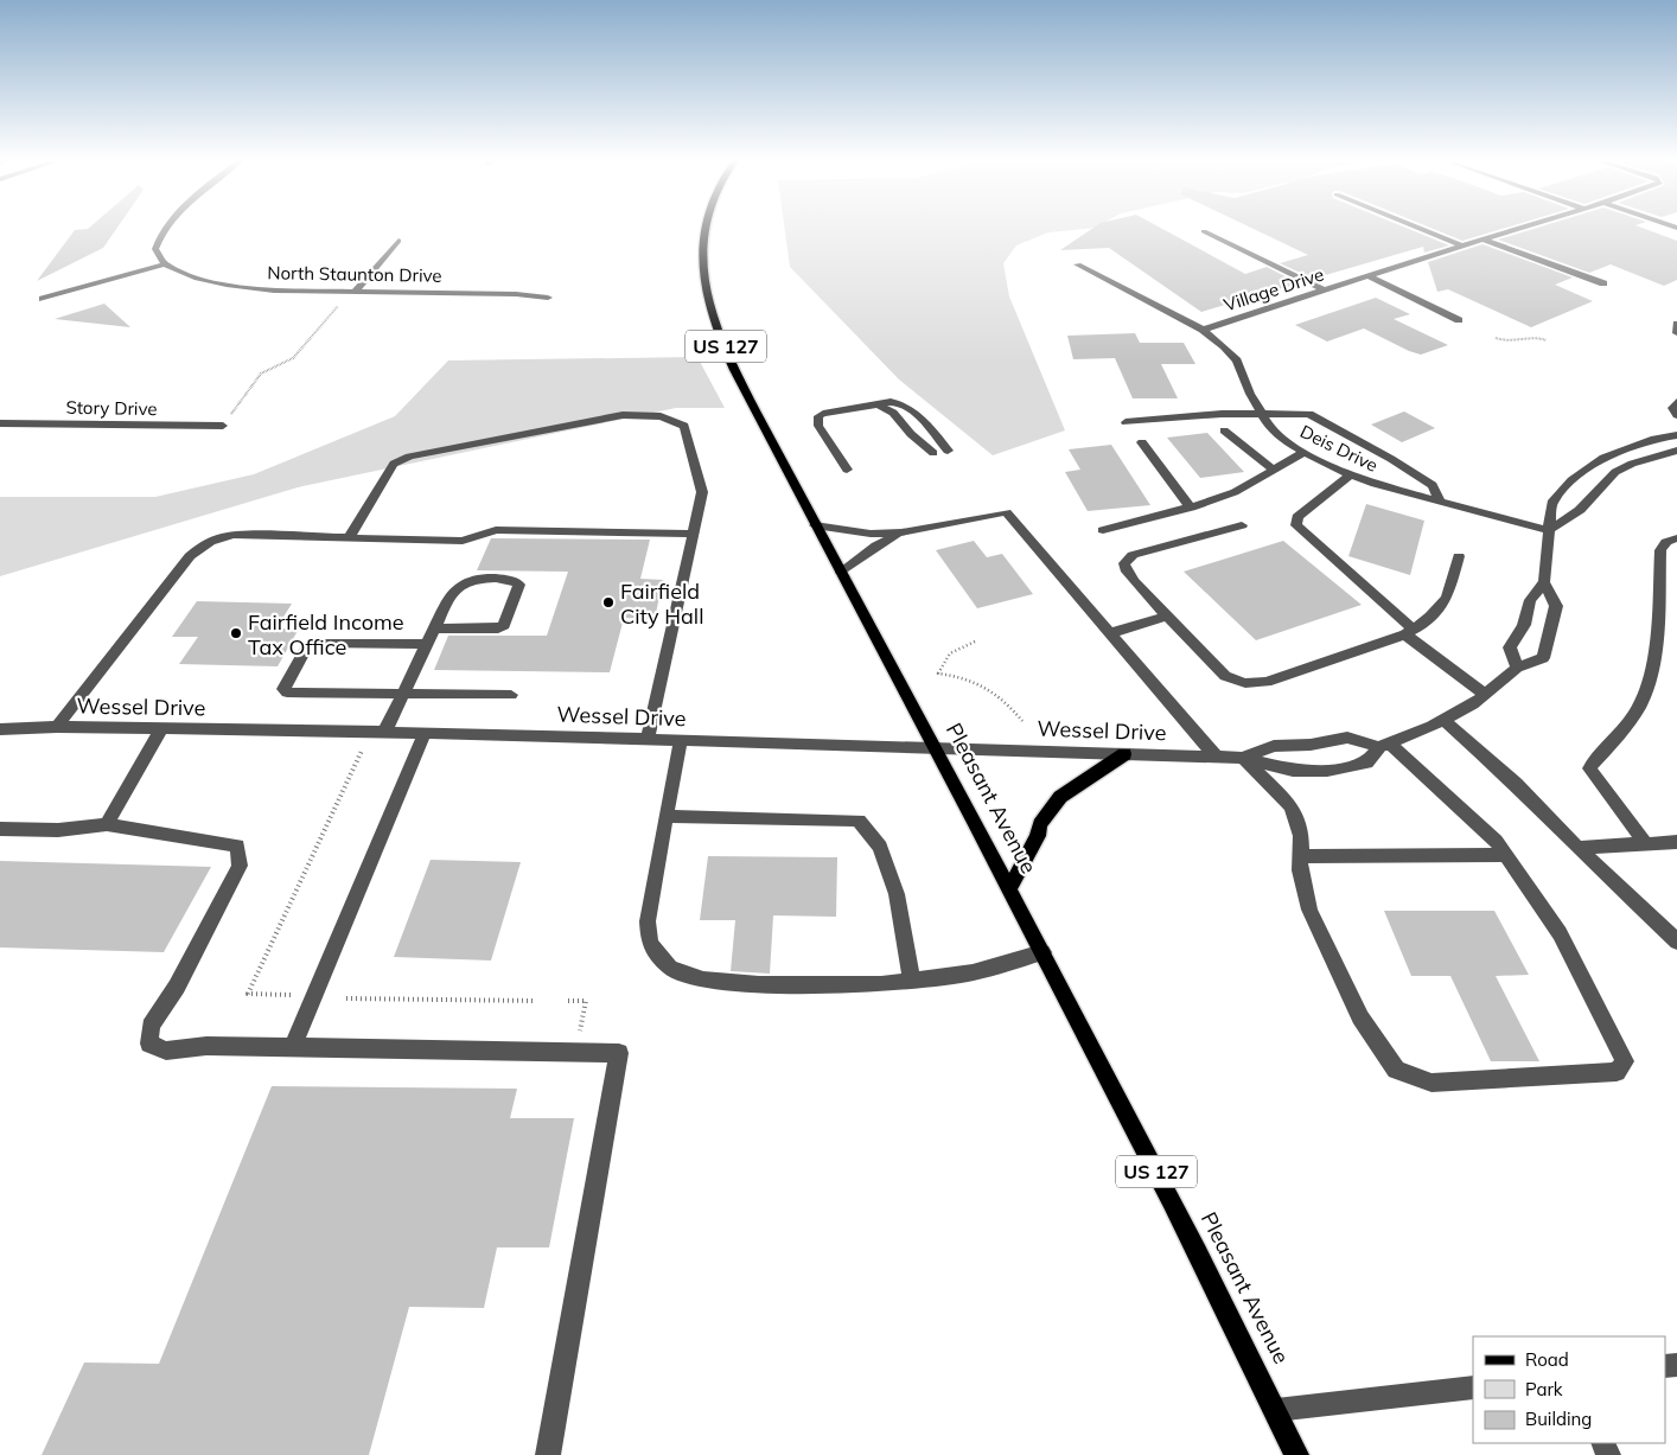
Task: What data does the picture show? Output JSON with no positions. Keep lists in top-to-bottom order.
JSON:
{
  "streets": {
    "main road": ["US 127", "Pleasant Avenue"],
    "street": [
      "North Staunton Drive",
      "Village Drive",
      "Story Drive",
      "Deis Drive",
      "Wessel Drive"
    ]
  },
  "crossings": [
    ["Village Drive", "Deis Drive"],
    ["Deis Drive", "Wessel Drive"],
    ["Wessel Drive", "Pleasant Avenue"]
  ],
  "places": ["Fairfield City Hall", "Fairfield Income Tax Office"],
  "legend": ["Road", "Park", "Building"]
}
